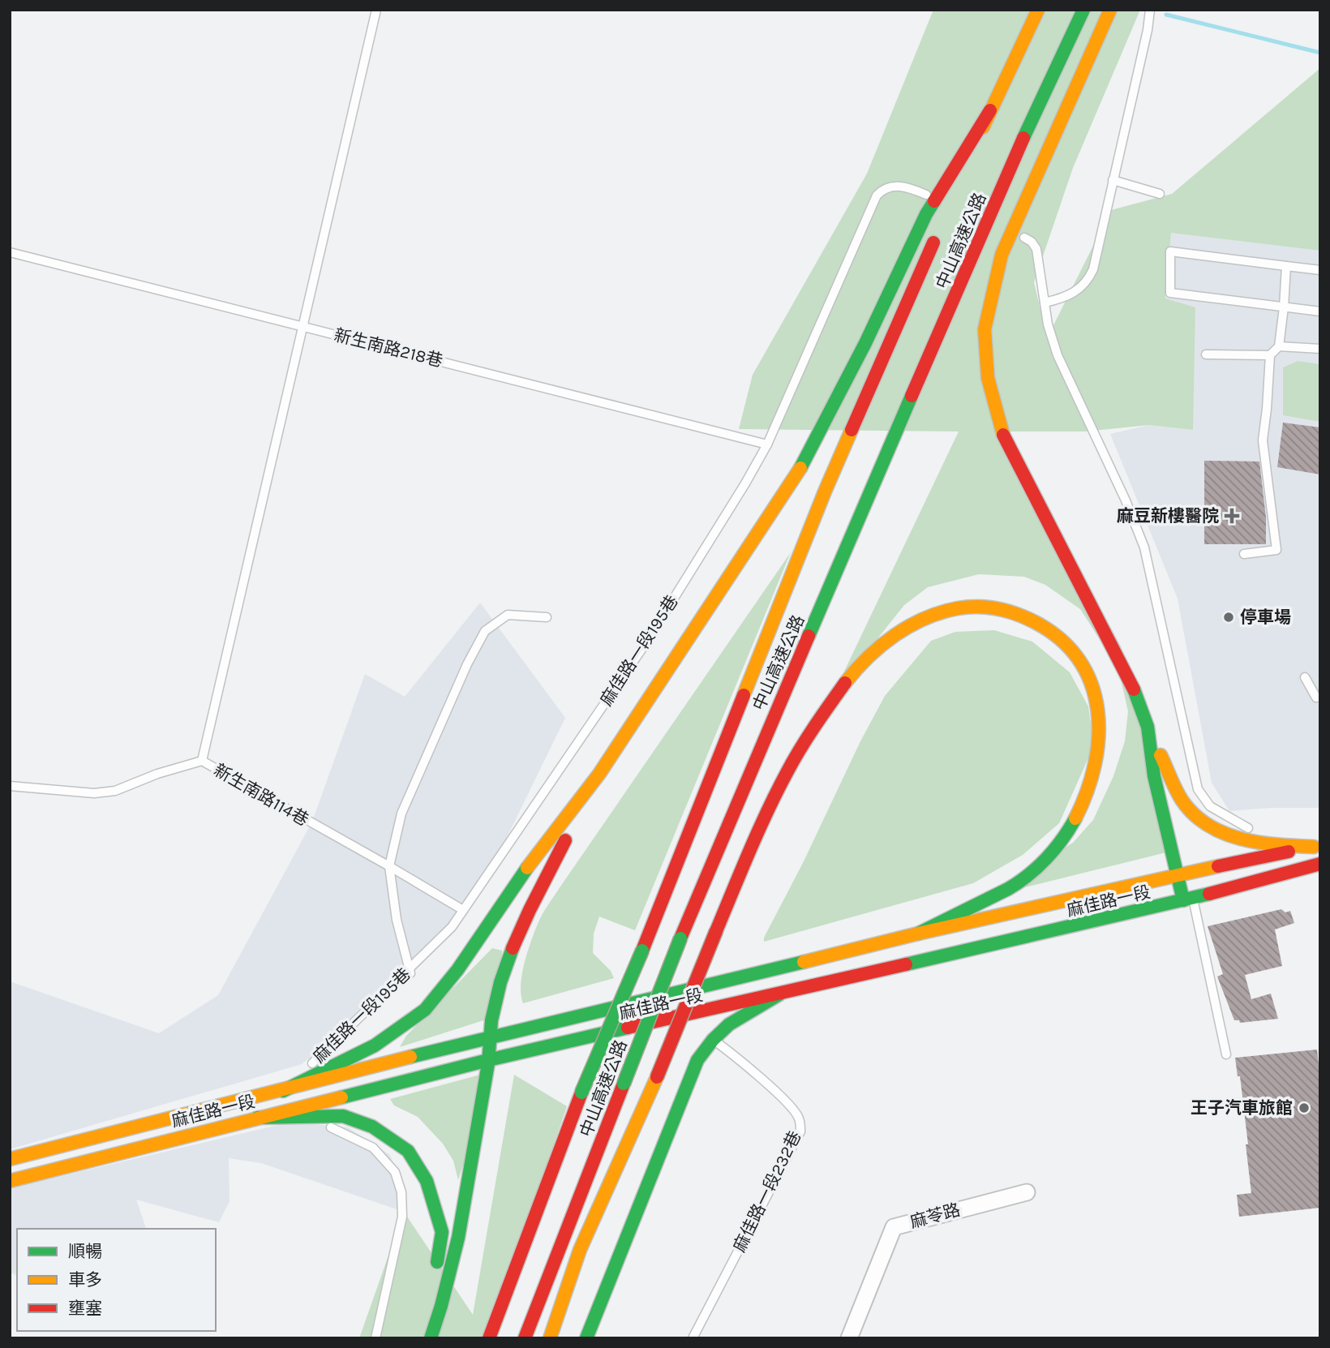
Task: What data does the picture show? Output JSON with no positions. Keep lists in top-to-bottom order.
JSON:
{
  "streets": {
    "main road": ["中山高速公路", "麻佳路一段"],
    "street": ["麻苓路"],
    "lane": [
      "新生南路218巷",
      "麻佳路一段195巷",
      "新生南路114巷",
      "麻佳路一段232巷"
    ]
  },
  "crossings": [
    ["新生南路218巷", "麻佳路一段195巷"],
    ["麻佳路一段195巷", "新生南路114巷"],
    ["麻佳路一段195巷", "麻佳路一段"]
  ],
  "places": {
    "health": ["麻豆新樓醫院"],
    "other": ["停車場", "王子汽車旅館"]
  },
  "legend": ["順暢", "車多", "壅塞"]
}
